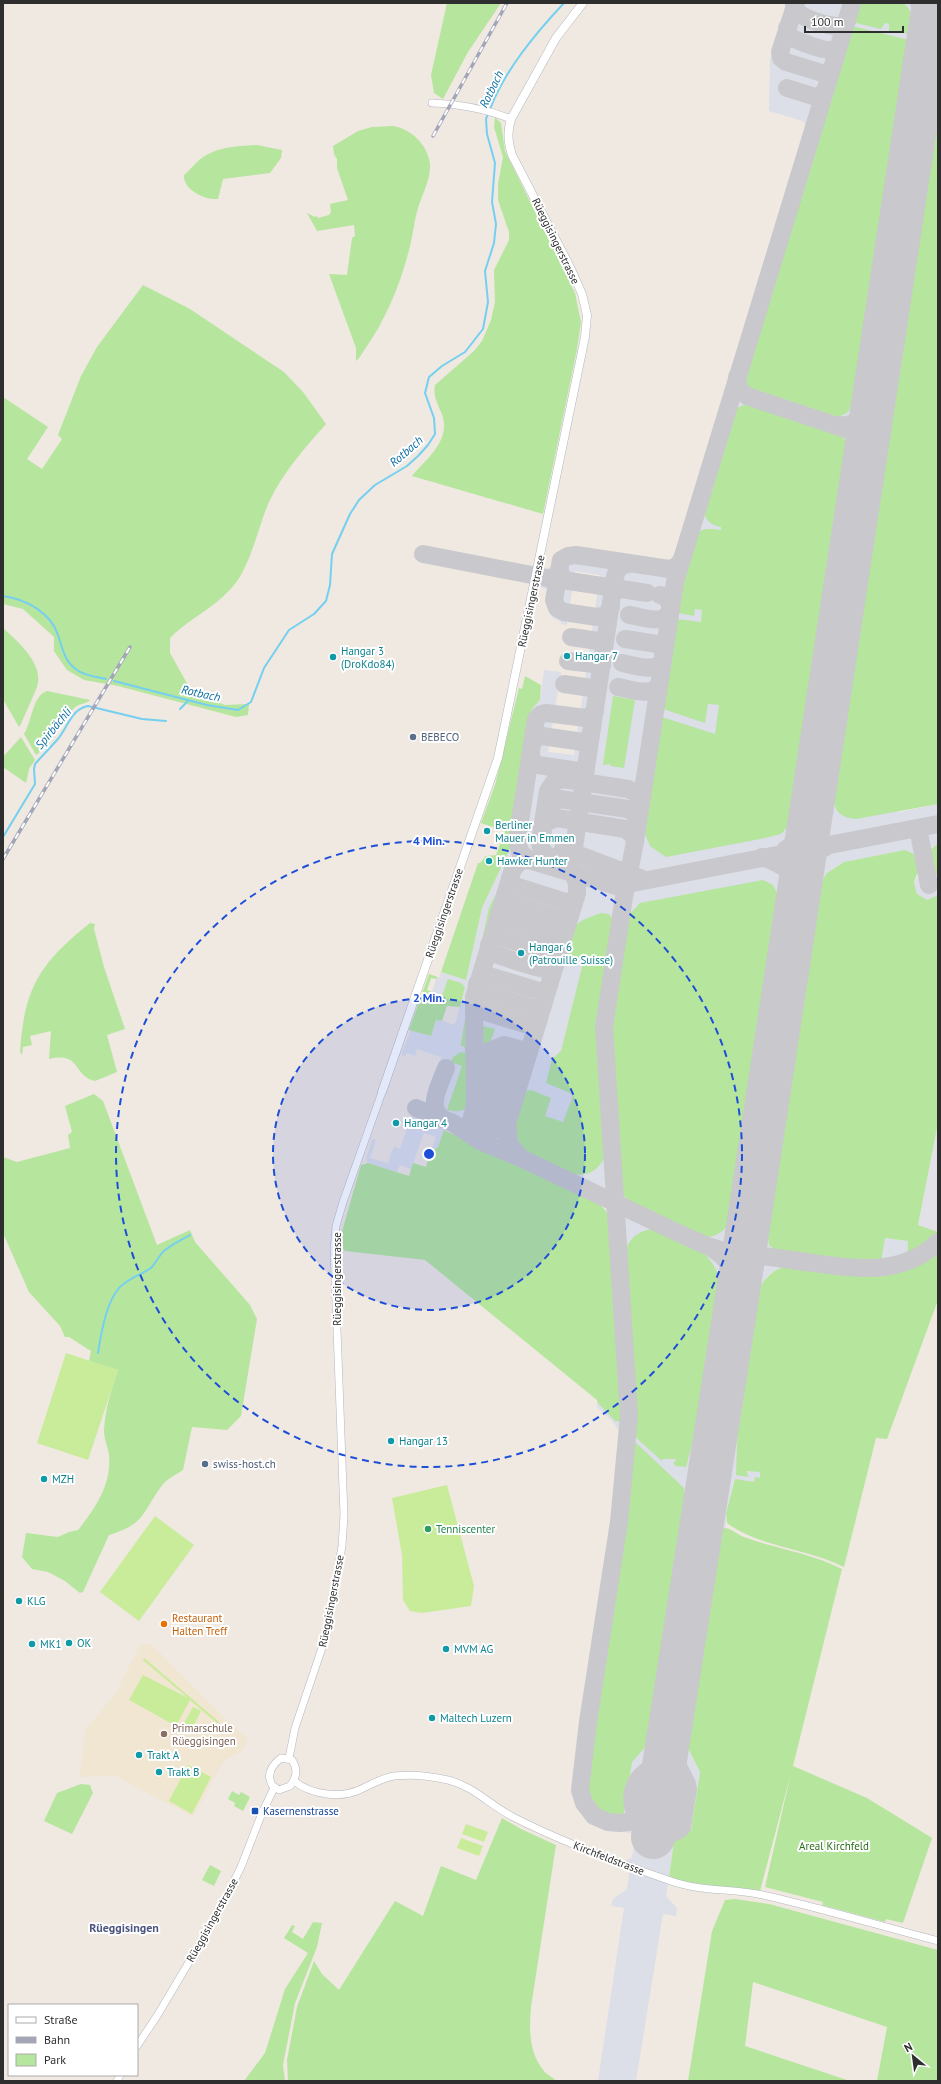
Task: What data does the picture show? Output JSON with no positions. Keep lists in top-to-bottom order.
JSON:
{
  "streets": {
    "main road": ["Rüeggisingerstrasse"],
    "street": ["Kirchfeldstrasse"]
  },
  "crossings": [
    ["Rüeggisingerstrasse", "Kirchfeldstrasse"]
  ],
  "districts": ["Rüeggisingen"],
  "water": ["Rotbach", "Spirbächli"],
  "parks": ["Areal Kirchfeld"],
  "places": {
    "other": [
      "Hangar 7",
      "Hangar 3 (DroKdo84)",
      "BEBECO",
      "Berliner Mauer in Emmen",
      "Hawker Hunter",
      "Hangar 6 (Patrouille Suisse)",
      "Hangar 4",
      "Hangar 13",
      "swiss-host.ch",
      "MZH",
      "Tenniscenter",
      "KLG",
      "Restaurant Halten Treff",
      "OK",
      "MK1",
      "MVM AG",
      "Maltech Luzern",
      "Primarschule Rüeggisingen",
      "Trakt A",
      "Trakt B"
    ],
    "transit": ["Kasernenstrasse"]
  },
  "legend": ["Straße", "Bahn", "Park"],
  "scale_bar": "100 m",
  "north": "top left",
  "rings": ["4 Min.", "2 Min."]
}
